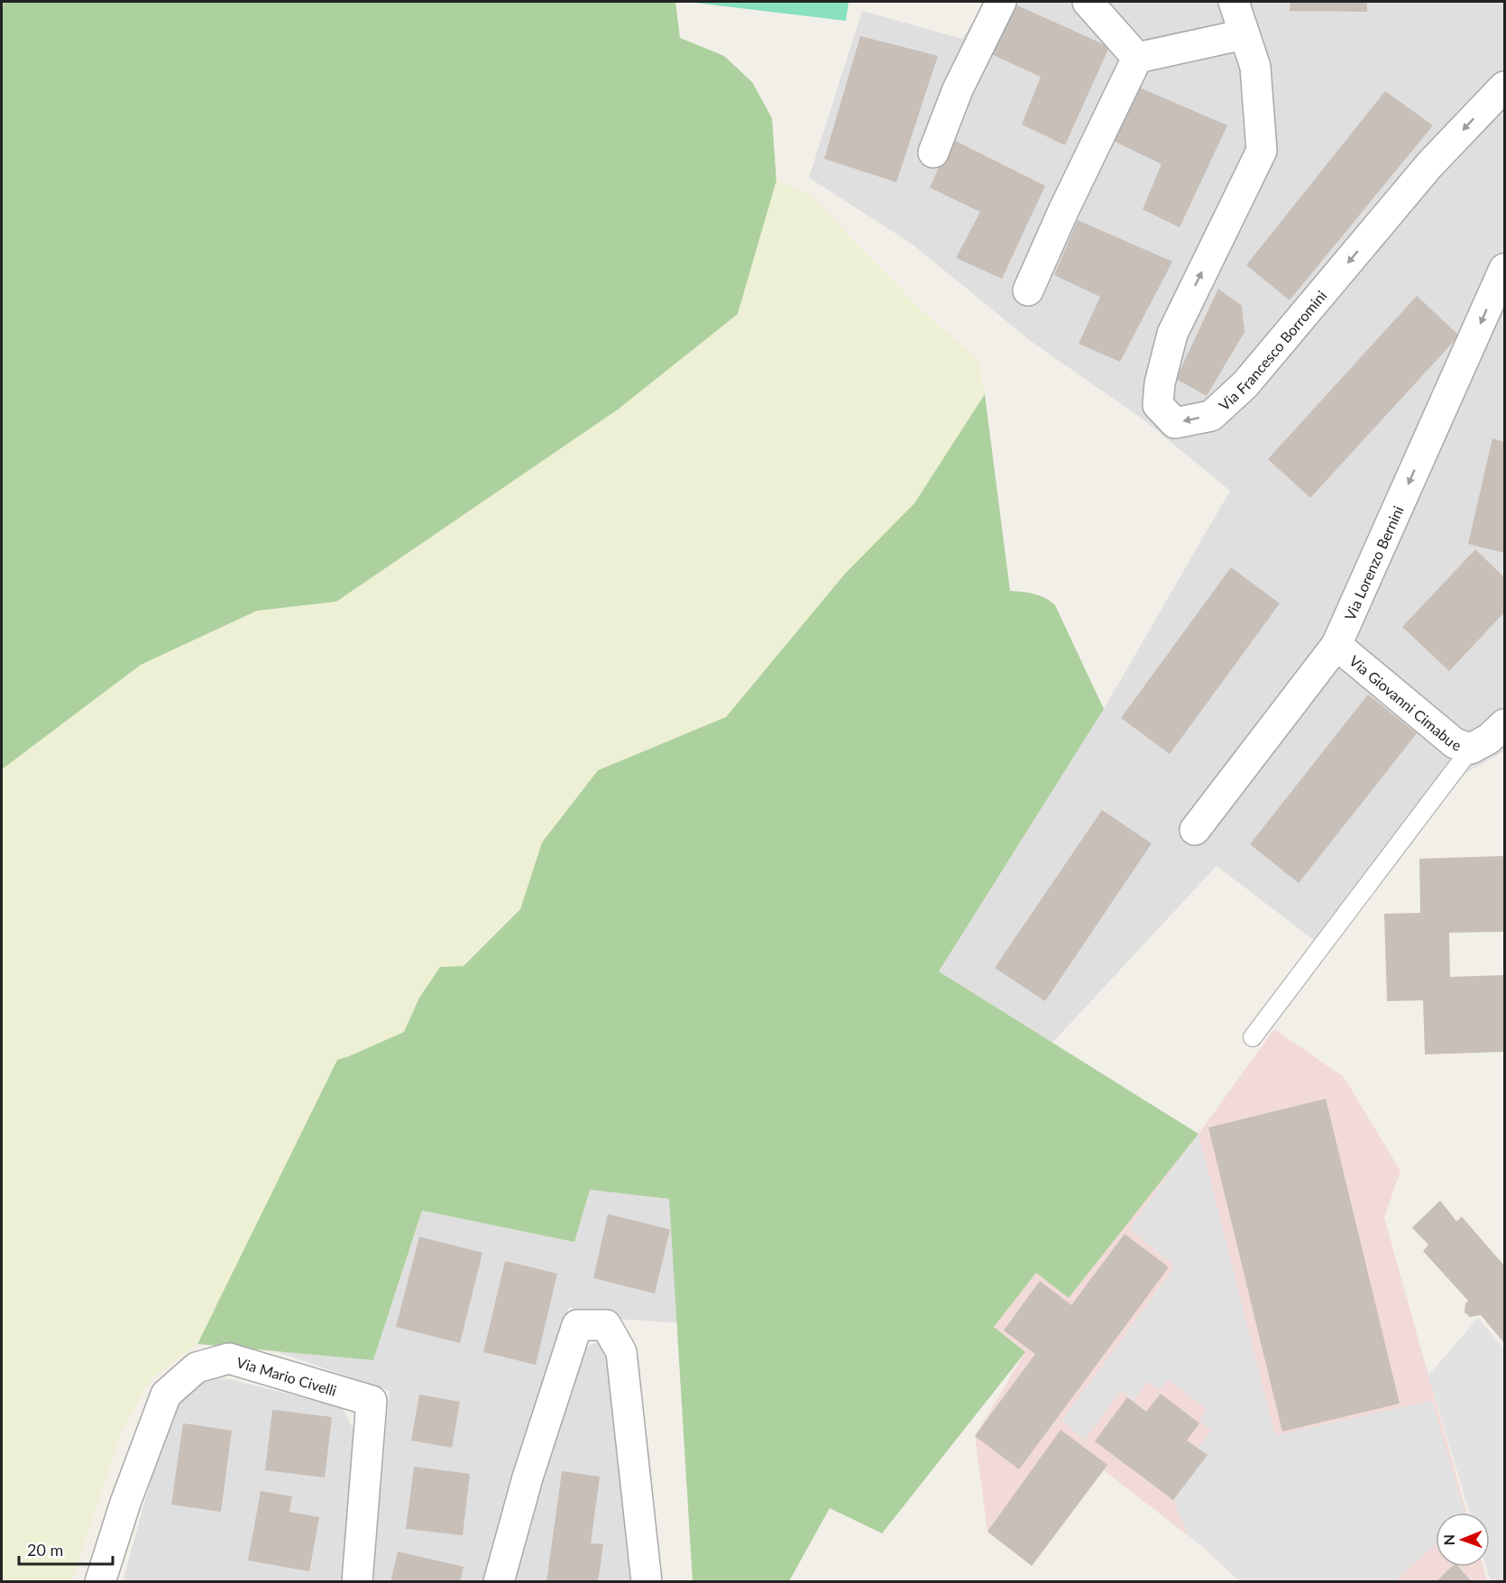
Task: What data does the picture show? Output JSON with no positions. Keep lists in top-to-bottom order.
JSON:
{
  "streets": {
    "street": [
      "Via Francesco Borromini",
      "Via Lorenzo Bernini",
      "Via Giovanni Cimabue",
      "Via Mario Civelli"
    ]
  },
  "crossings": [
    ["Via Lorenzo Bernini", "Via Giovanni Cimabue"]
  ],
  "one_way": ["Via Lorenzo Bernini"],
  "scale_bar": "20 m",
  "north": "left"
}
